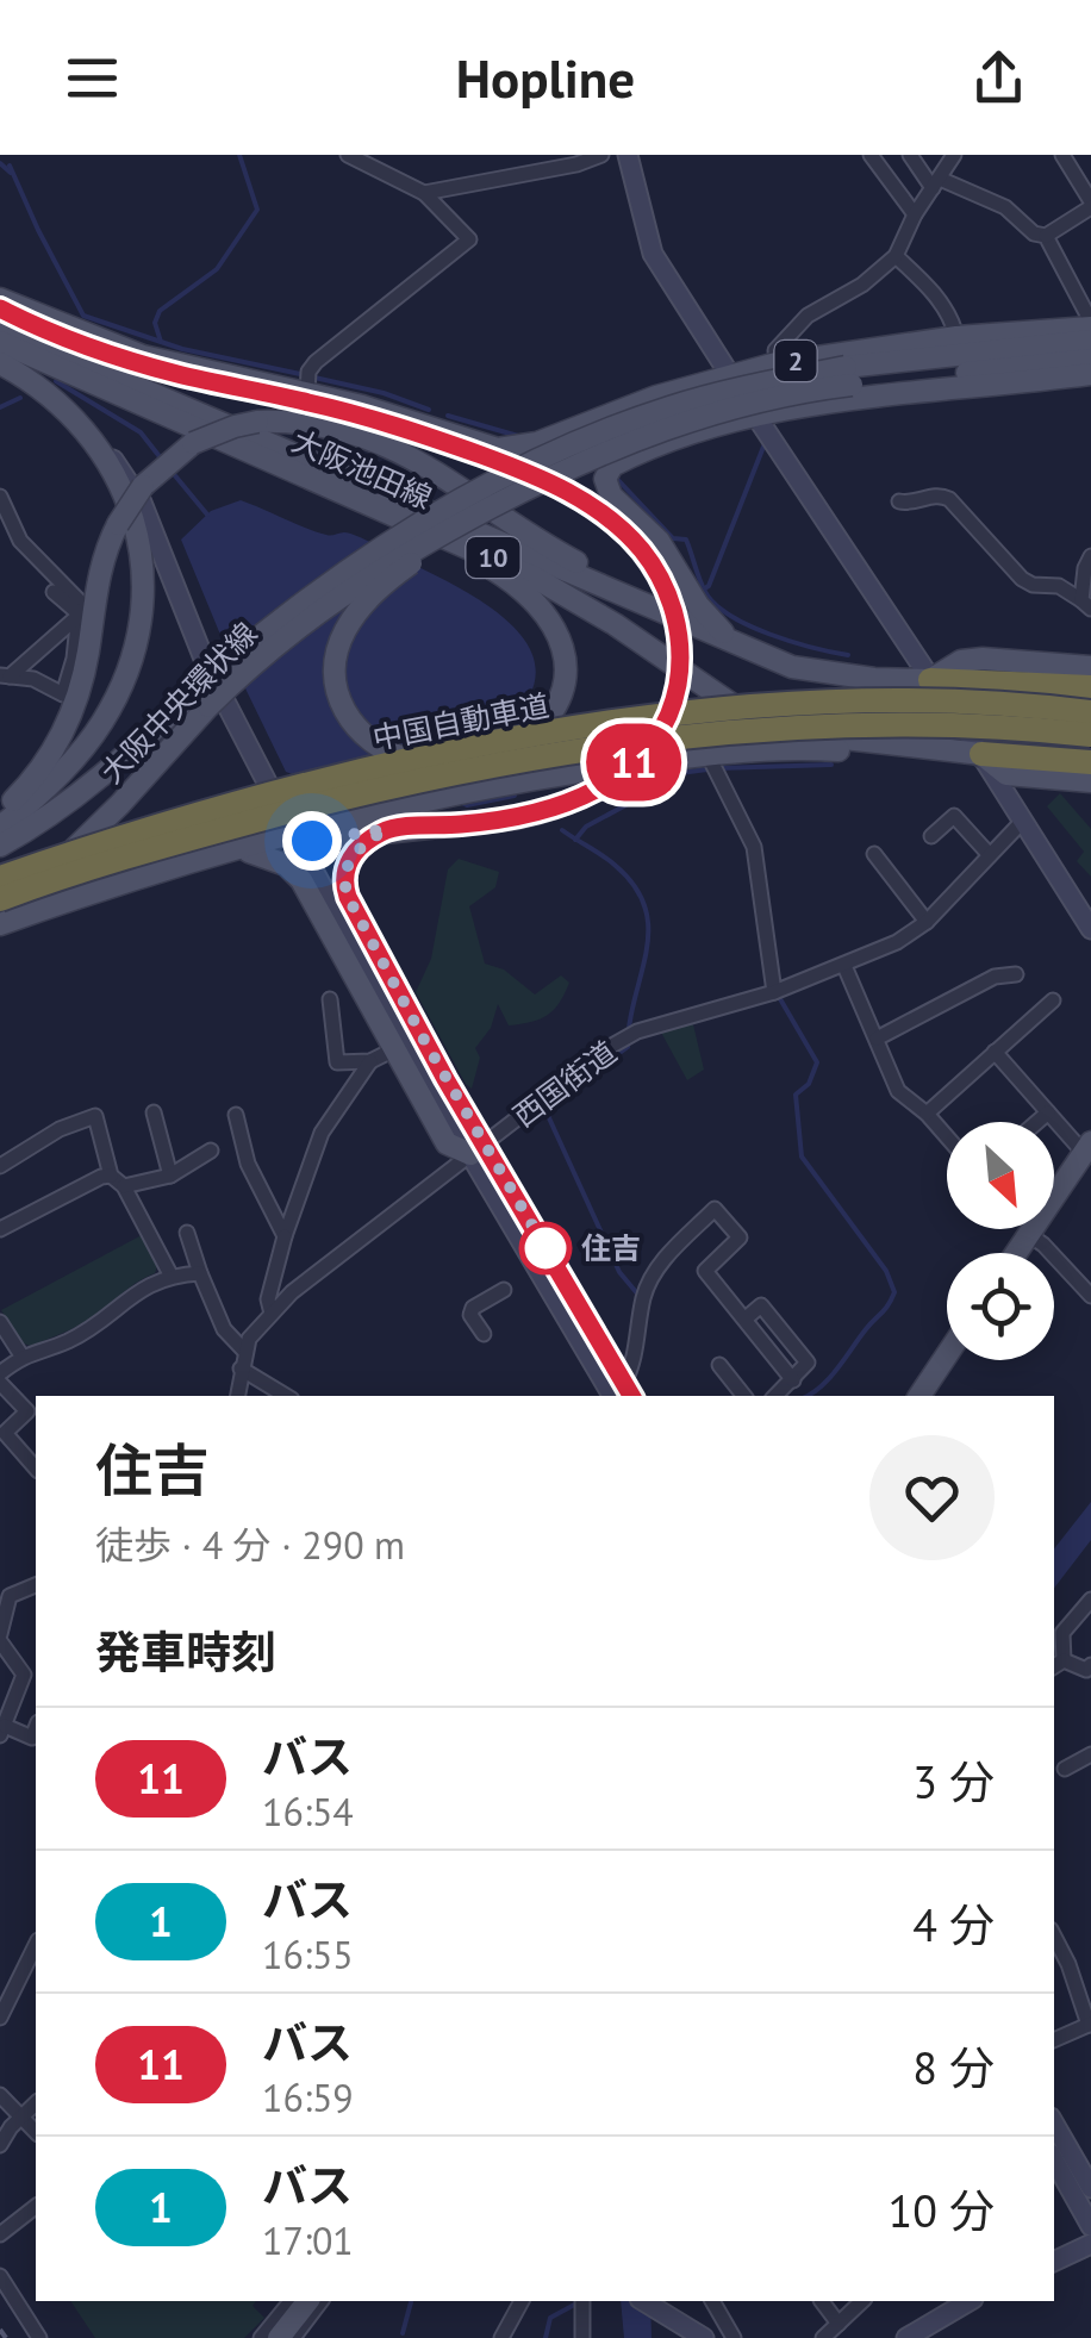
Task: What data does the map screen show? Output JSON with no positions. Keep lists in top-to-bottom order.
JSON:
{
  "streets": {
    "highway": ["中国自動車道"],
    "main road": [
      "2",
      "大阪池田線",
      "10",
      "大阪中央環状線"
    ],
    "street": ["西国街道"]
  },
  "crossings": [
    ["大阪池田線", "10"],
    ["10", "大阪中央環状線"]
  ],
  "places": ["住吉"],
  "lines": ["bus line 11"],
  "north": "bottom right",
  "page": {
    "header": "Hopline",
    "on_map": "11",
    "heading": [
      ["住吉", "徒歩 · 4 分 · 290 m"],
      "発車時刻"
    ],
    "list": [
      {
        "mark": "11",
        "name": "バス",
        "note": "16:54",
        "value": "3 分"
      },
      {
        "mark": "1",
        "name": "バス",
        "note": "16:55",
        "value": "4 分"
      },
      {
        "mark": "11",
        "name": "バス",
        "note": "16:59",
        "value": "8 分"
      },
      {
        "mark": "1",
        "name": "バス",
        "note": "17:01",
        "value": "10 分"
      }
    ]
  }
}
